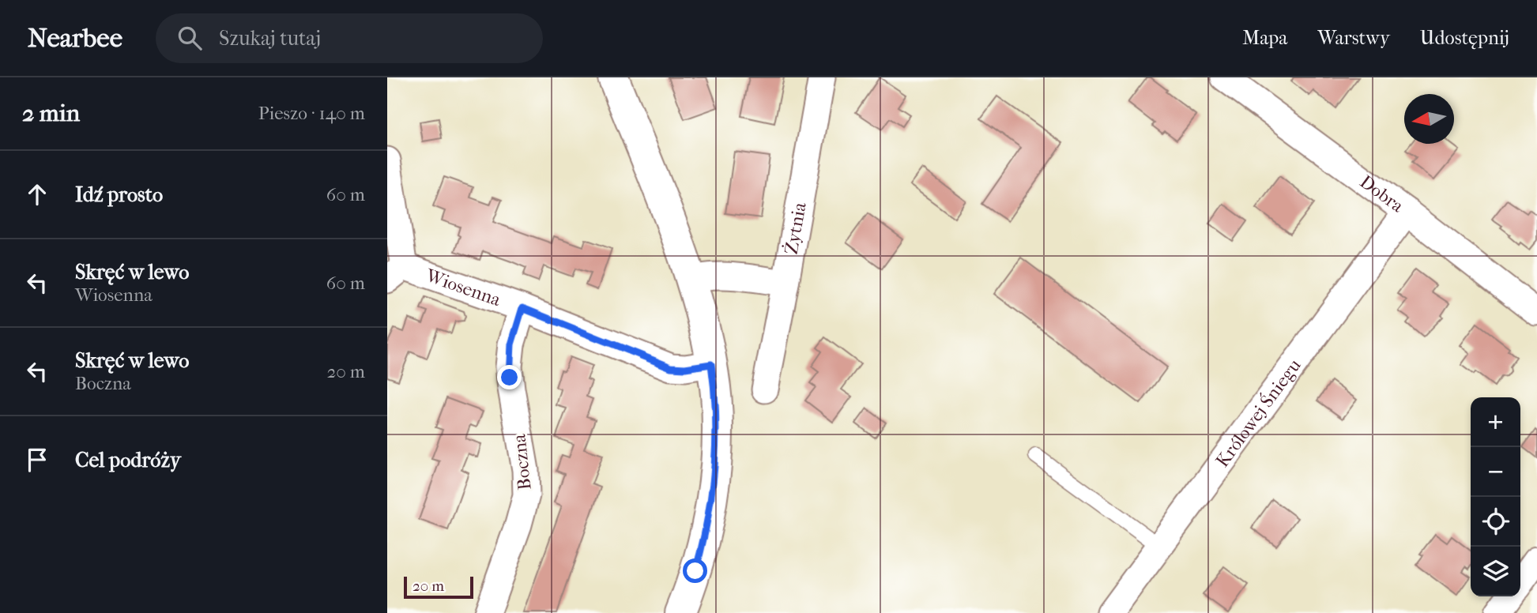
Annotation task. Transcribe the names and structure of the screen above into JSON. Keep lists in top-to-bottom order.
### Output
{
  "streets": {
    "street": [
      "Dobra",
      "Żytnia",
      "Wiosenna",
      "Królowej Śniegu",
      "Boczna"
    ]
  },
  "crossings": [
    ["Dobra", "Królowej Śniegu"],
    ["Wiosenna", "Boczna"]
  ],
  "scale_bar": "20 m",
  "north": "left",
  "page": {
    "header": "Nearbee",
    "search": "Szukaj tutaj",
    "nav": ["Mapa", "Warstwy", "Udostępnij"],
    "heading": ["2 min", "Pieszo · 140 m"],
    "list": [
      ["Idź prosto", "60 m"],
      ["Skręć w lewo", "Wiosenna", "60 m"],
      ["Skręć w lewo", "Boczna", "20 m"],
      "Cel podróży"
    ],
    "map_buttons": ["+", "−"],
    "scale": "20 m"
  }
}
